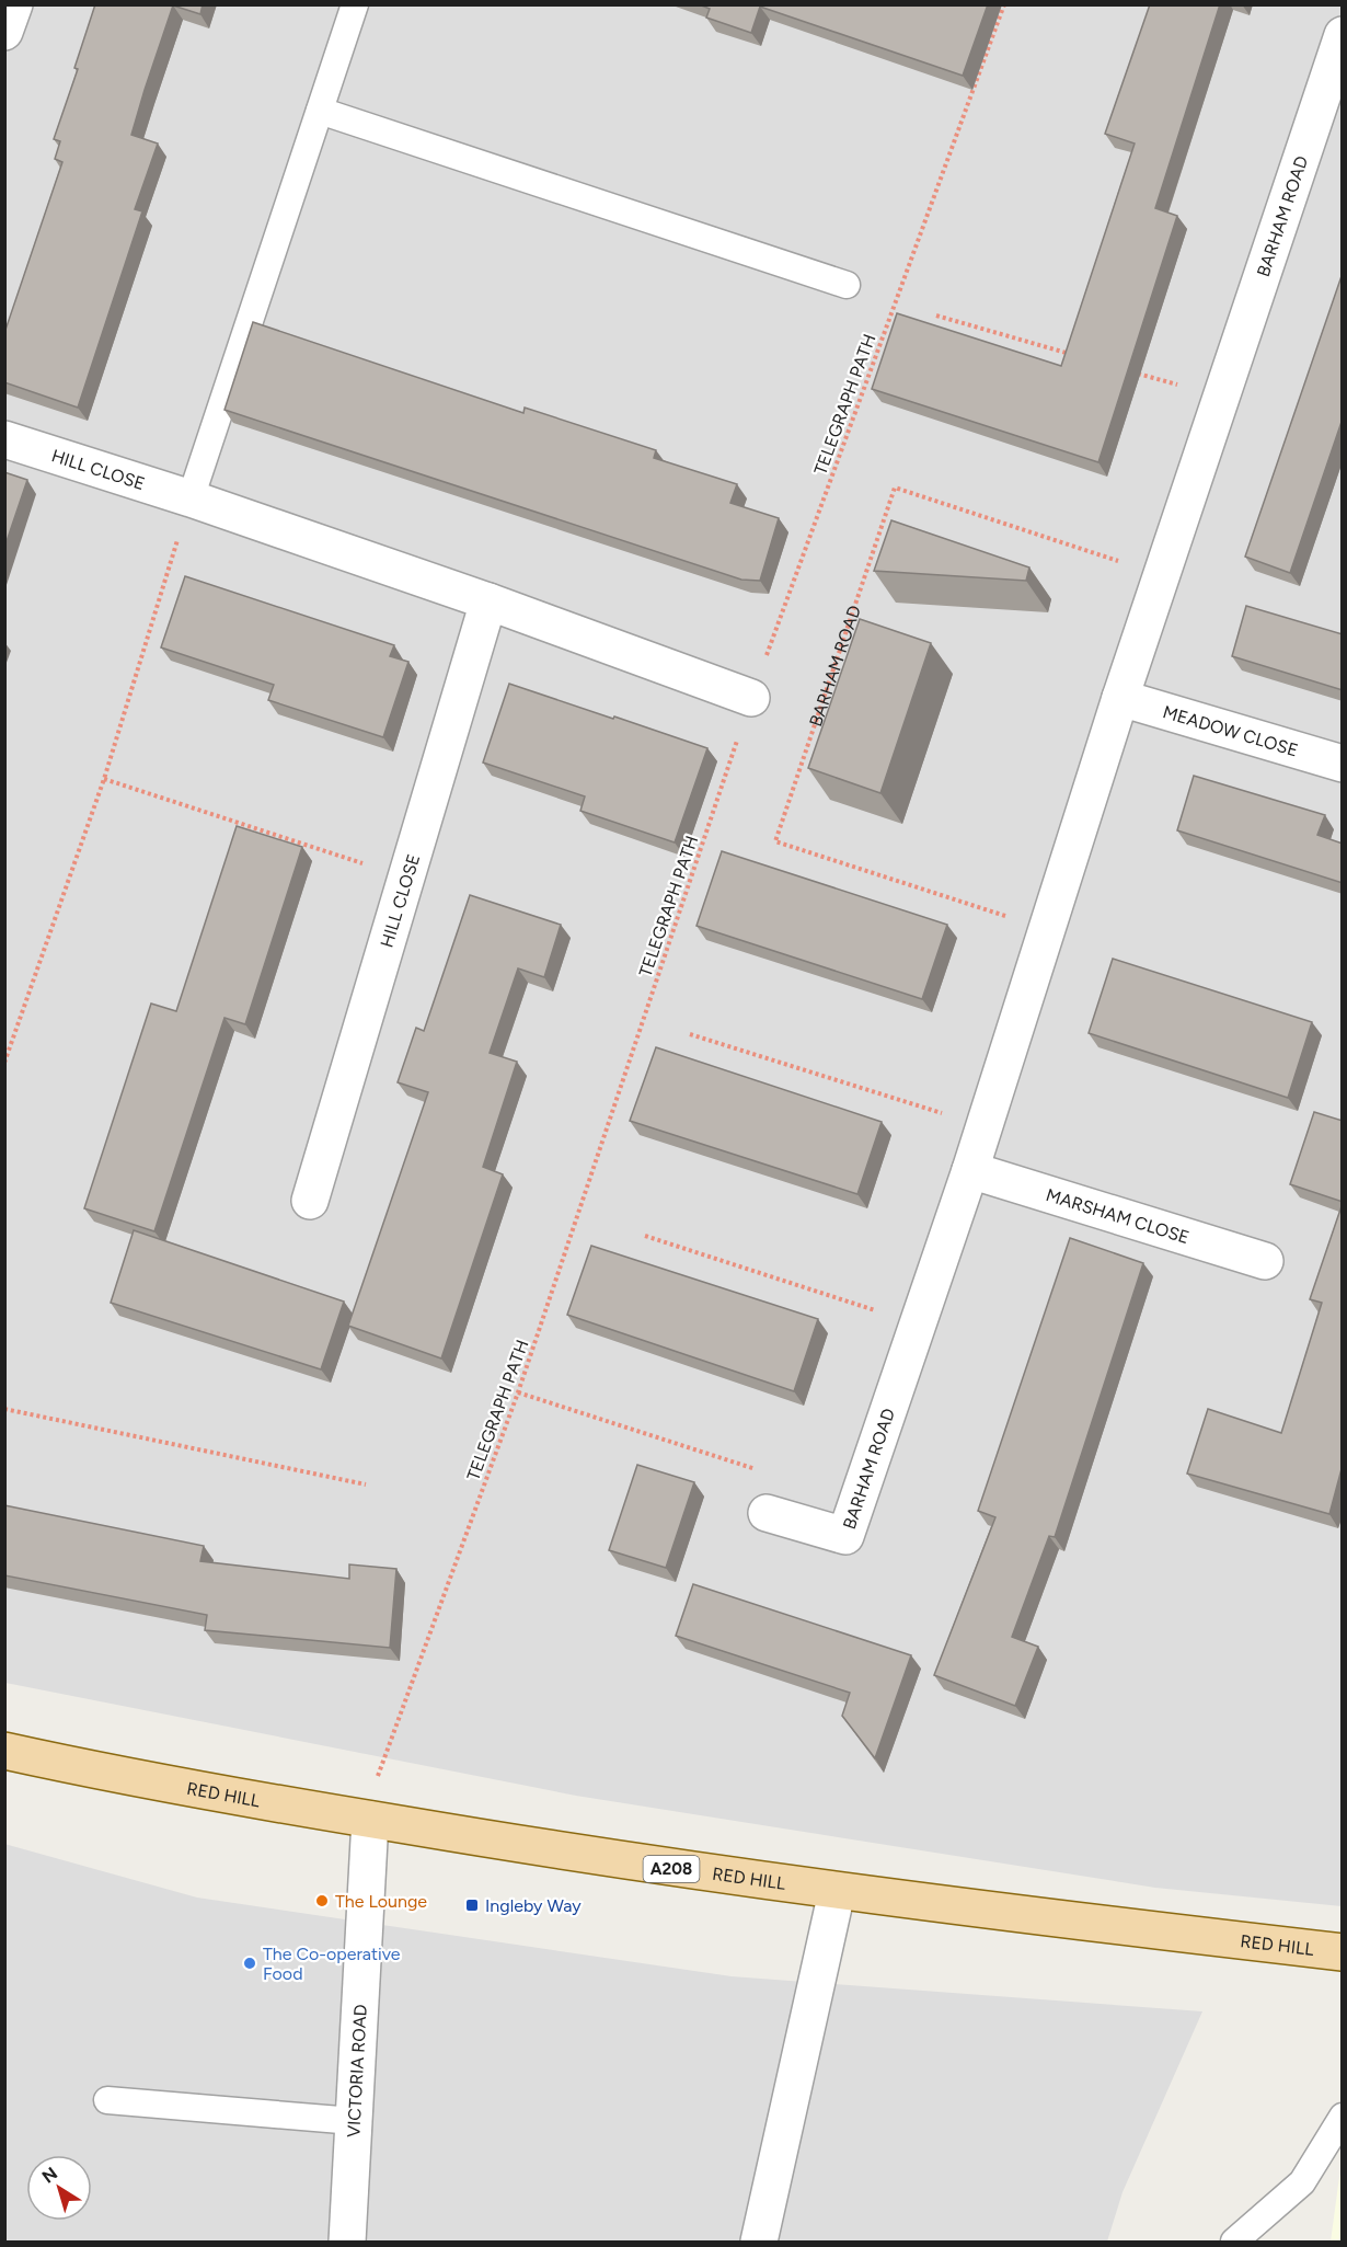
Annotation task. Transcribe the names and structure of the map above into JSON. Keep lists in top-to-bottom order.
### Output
{
  "streets": {
    "main road": ["RED HILL", "A208"],
    "street": [
      "BARHAM ROAD",
      "HILL CLOSE",
      "MEADOW CLOSE",
      "MARSHAM CLOSE",
      "VICTORIA ROAD"
    ],
    "path": ["TELEGRAPH PATH"]
  },
  "crossings": [
    ["BARHAM ROAD", "MEADOW CLOSE"],
    ["BARHAM ROAD", "MARSHAM CLOSE"],
    ["TELEGRAPH PATH", "HILL CLOSE"],
    ["TELEGRAPH PATH", "RED HILL"],
    ["TELEGRAPH PATH", "VICTORIA ROAD"],
    ["RED HILL", "VICTORIA ROAD"]
  ],
  "places": {
    "other": ["The Lounge", "The Co-operative Food"],
    "transit": ["Ingleby Way"]
  },
  "north": "top left"
}
